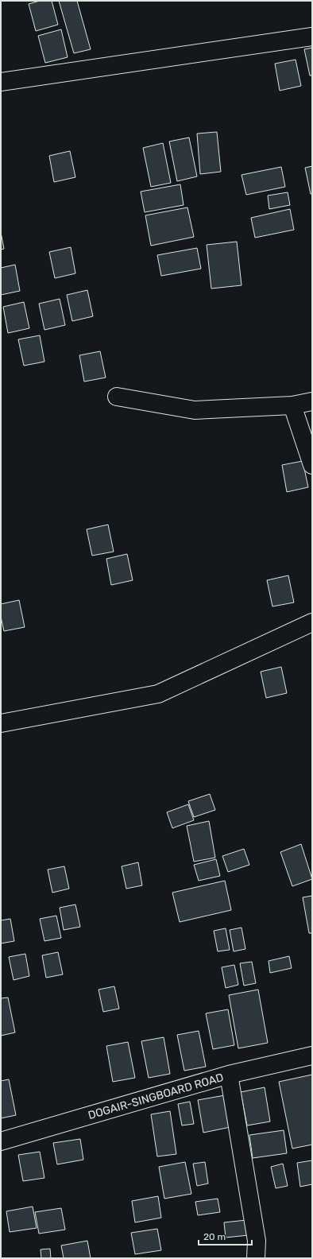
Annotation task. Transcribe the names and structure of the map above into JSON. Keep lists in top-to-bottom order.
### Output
{
  "streets": {
    "street": ["DOGAIR-SINGBOARD ROAD"]
  },
  "scale_bar": "20 m"
}
